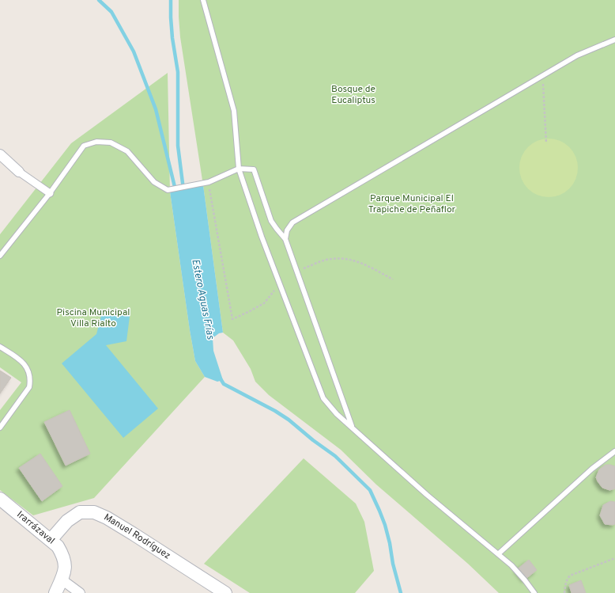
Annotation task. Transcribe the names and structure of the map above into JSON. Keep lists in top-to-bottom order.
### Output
{
  "streets": {
    "main road": ["Irarrázaval", "Manuel Rodríguez"]
  },
  "crossings": [
    ["Irarrázaval", "Manuel Rodríguez"]
  ],
  "water": ["Estero Aguas Frías"],
  "parks": ["Bosque de Eucaliptus", "Parque Municipal El Trapiche de Peñaflor", "Piscina Municipal Villa Rialto"]
}
